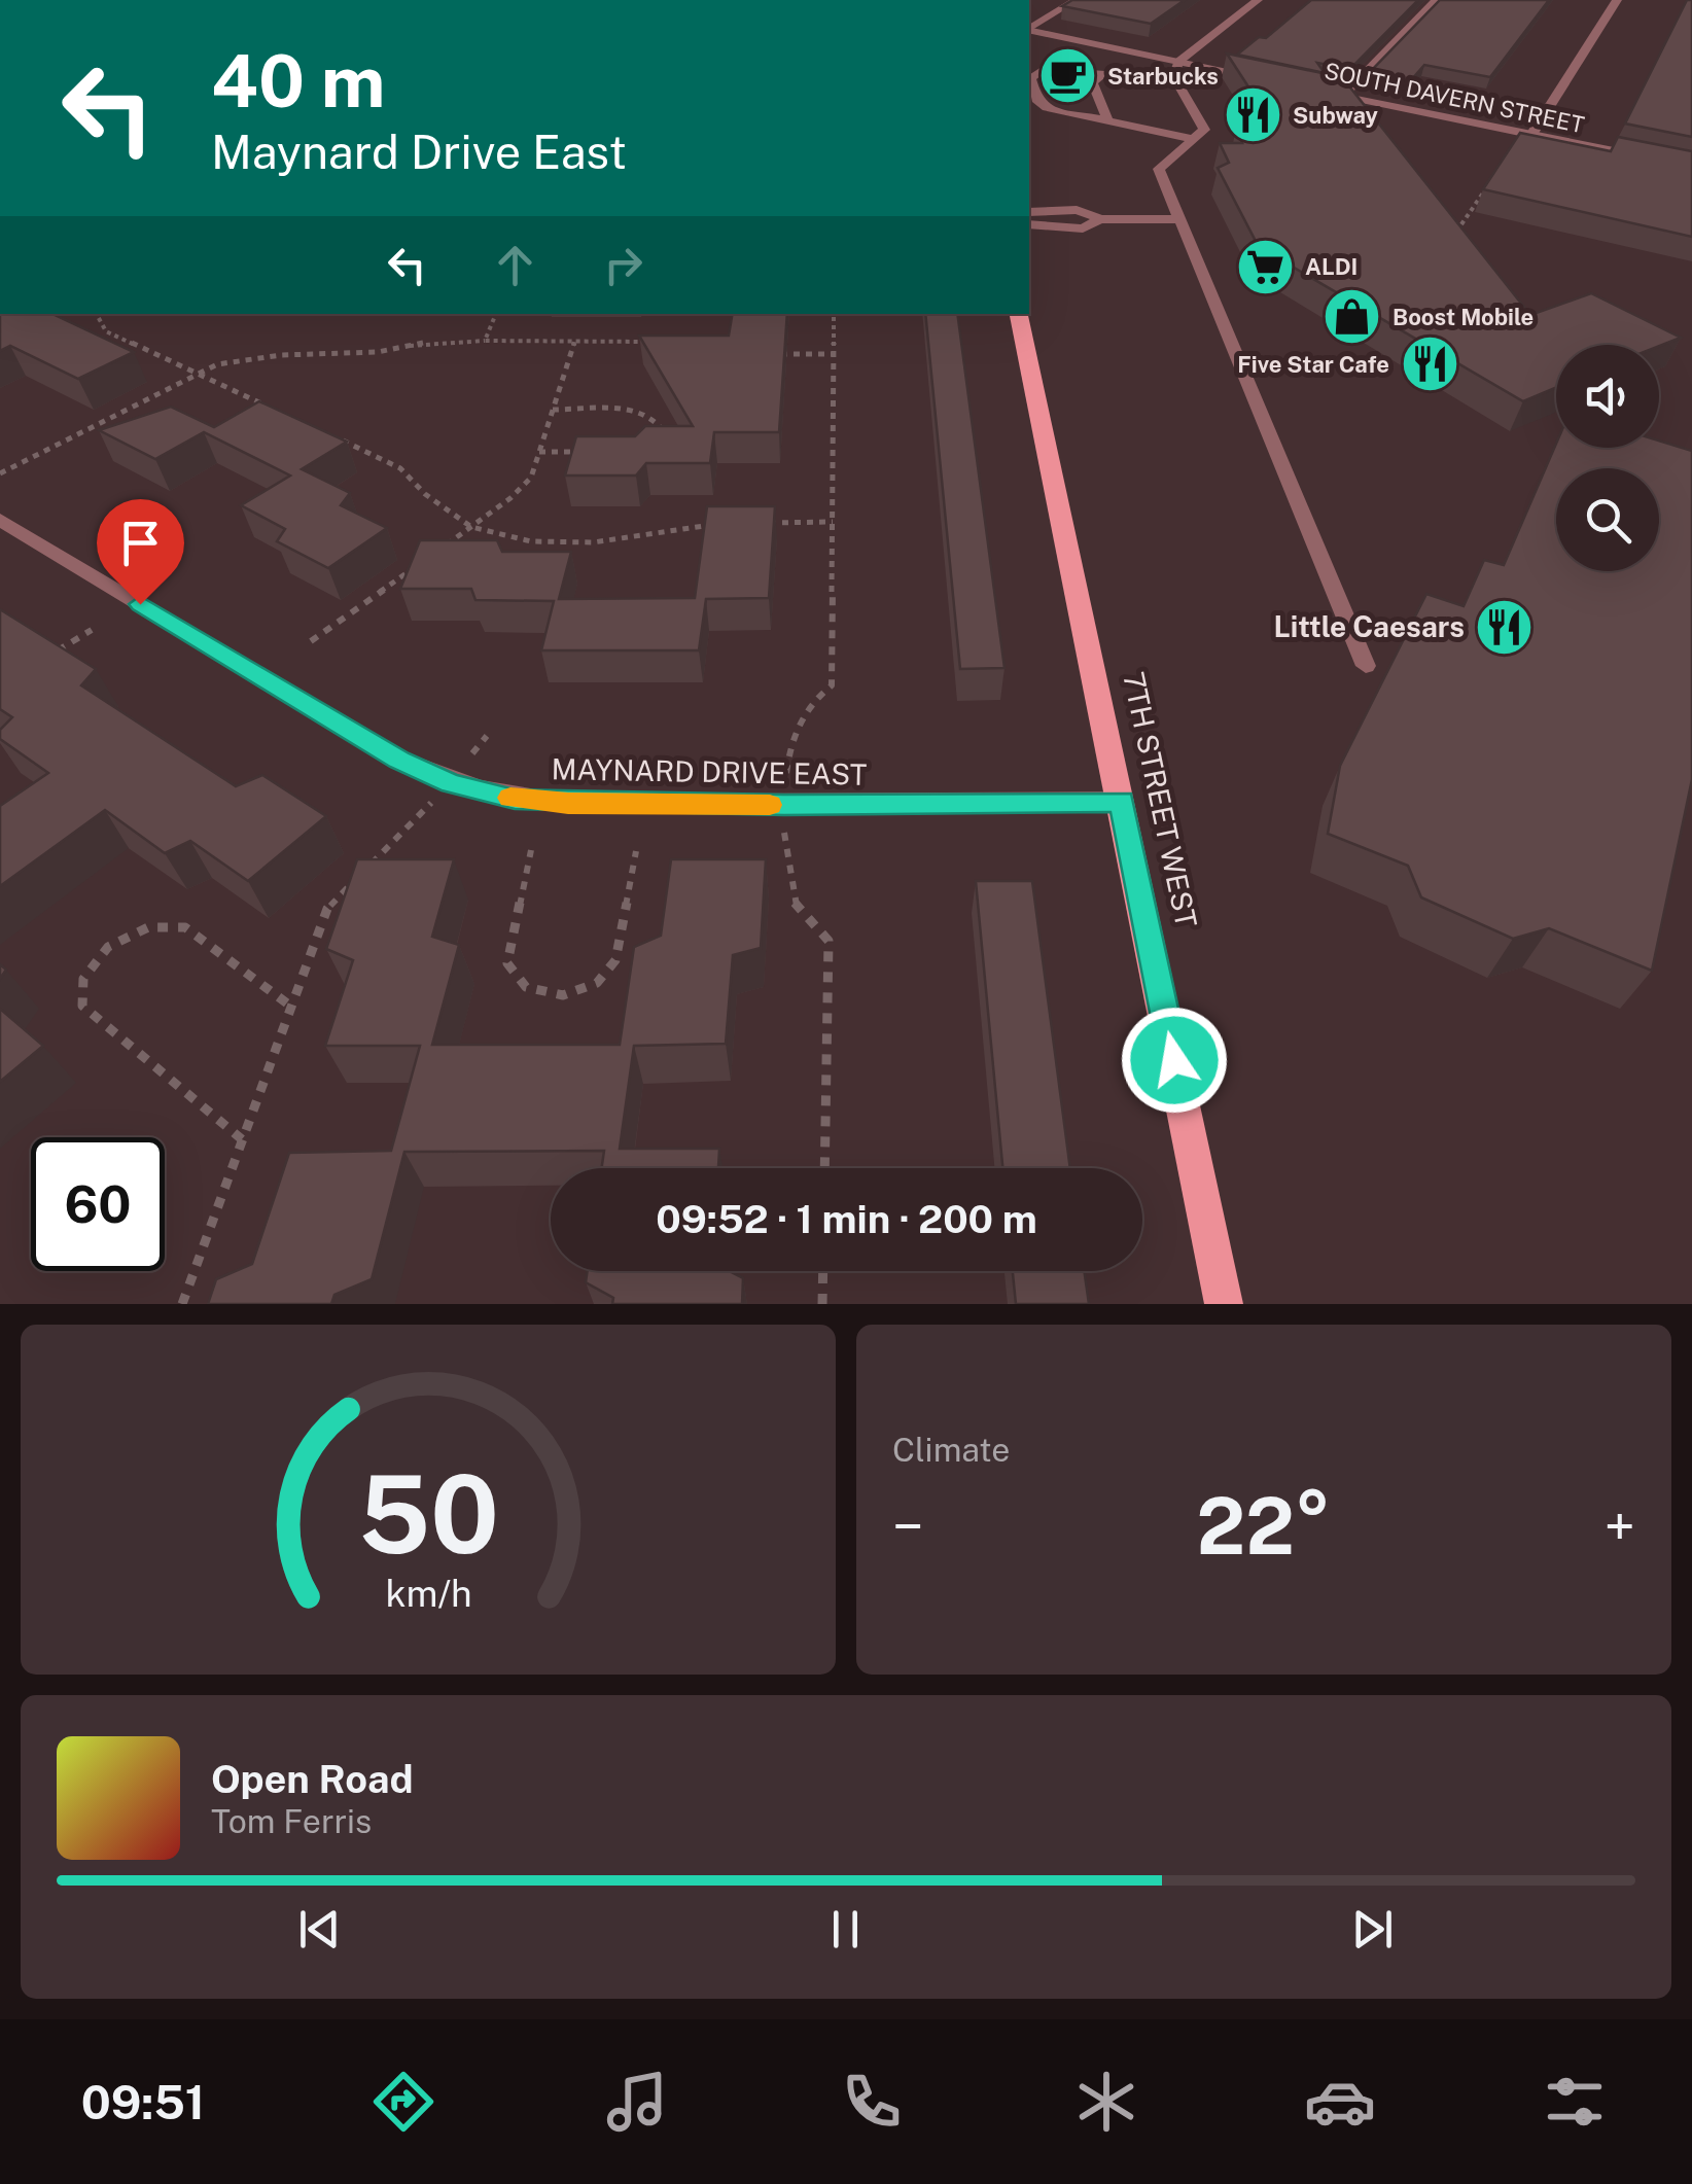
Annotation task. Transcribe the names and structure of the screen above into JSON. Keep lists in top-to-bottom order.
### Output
{
  "streets": {
    "main road": ["7TH STREET WEST"],
    "street": ["SOUTH DAVERN STREET", "MAYNARD DRIVE EAST"]
  },
  "crossings": [
    ["MAYNARD DRIVE EAST", "7TH STREET WEST"]
  ],
  "places": {
    "cafe": ["Starbucks"],
    "restaurant": ["Subway", "Five Star Cafe", "Little Caesars"],
    "supermarket": ["ALDI"],
    "shop": ["Boost Mobile"]
  },
  "page": {
    "turn": ["40 m", "Maynard Drive East"],
    "limit": "60",
    "trip": "09:52 · 1 min · 200 m",
    "tile": "Climate",
    "heat": ["−", "22°", "+"],
    "song": ["Open Road", "Tom Ferris"],
    "tabs": "09:51",
    "gauge": ["50", "km/h"]
  }
}
